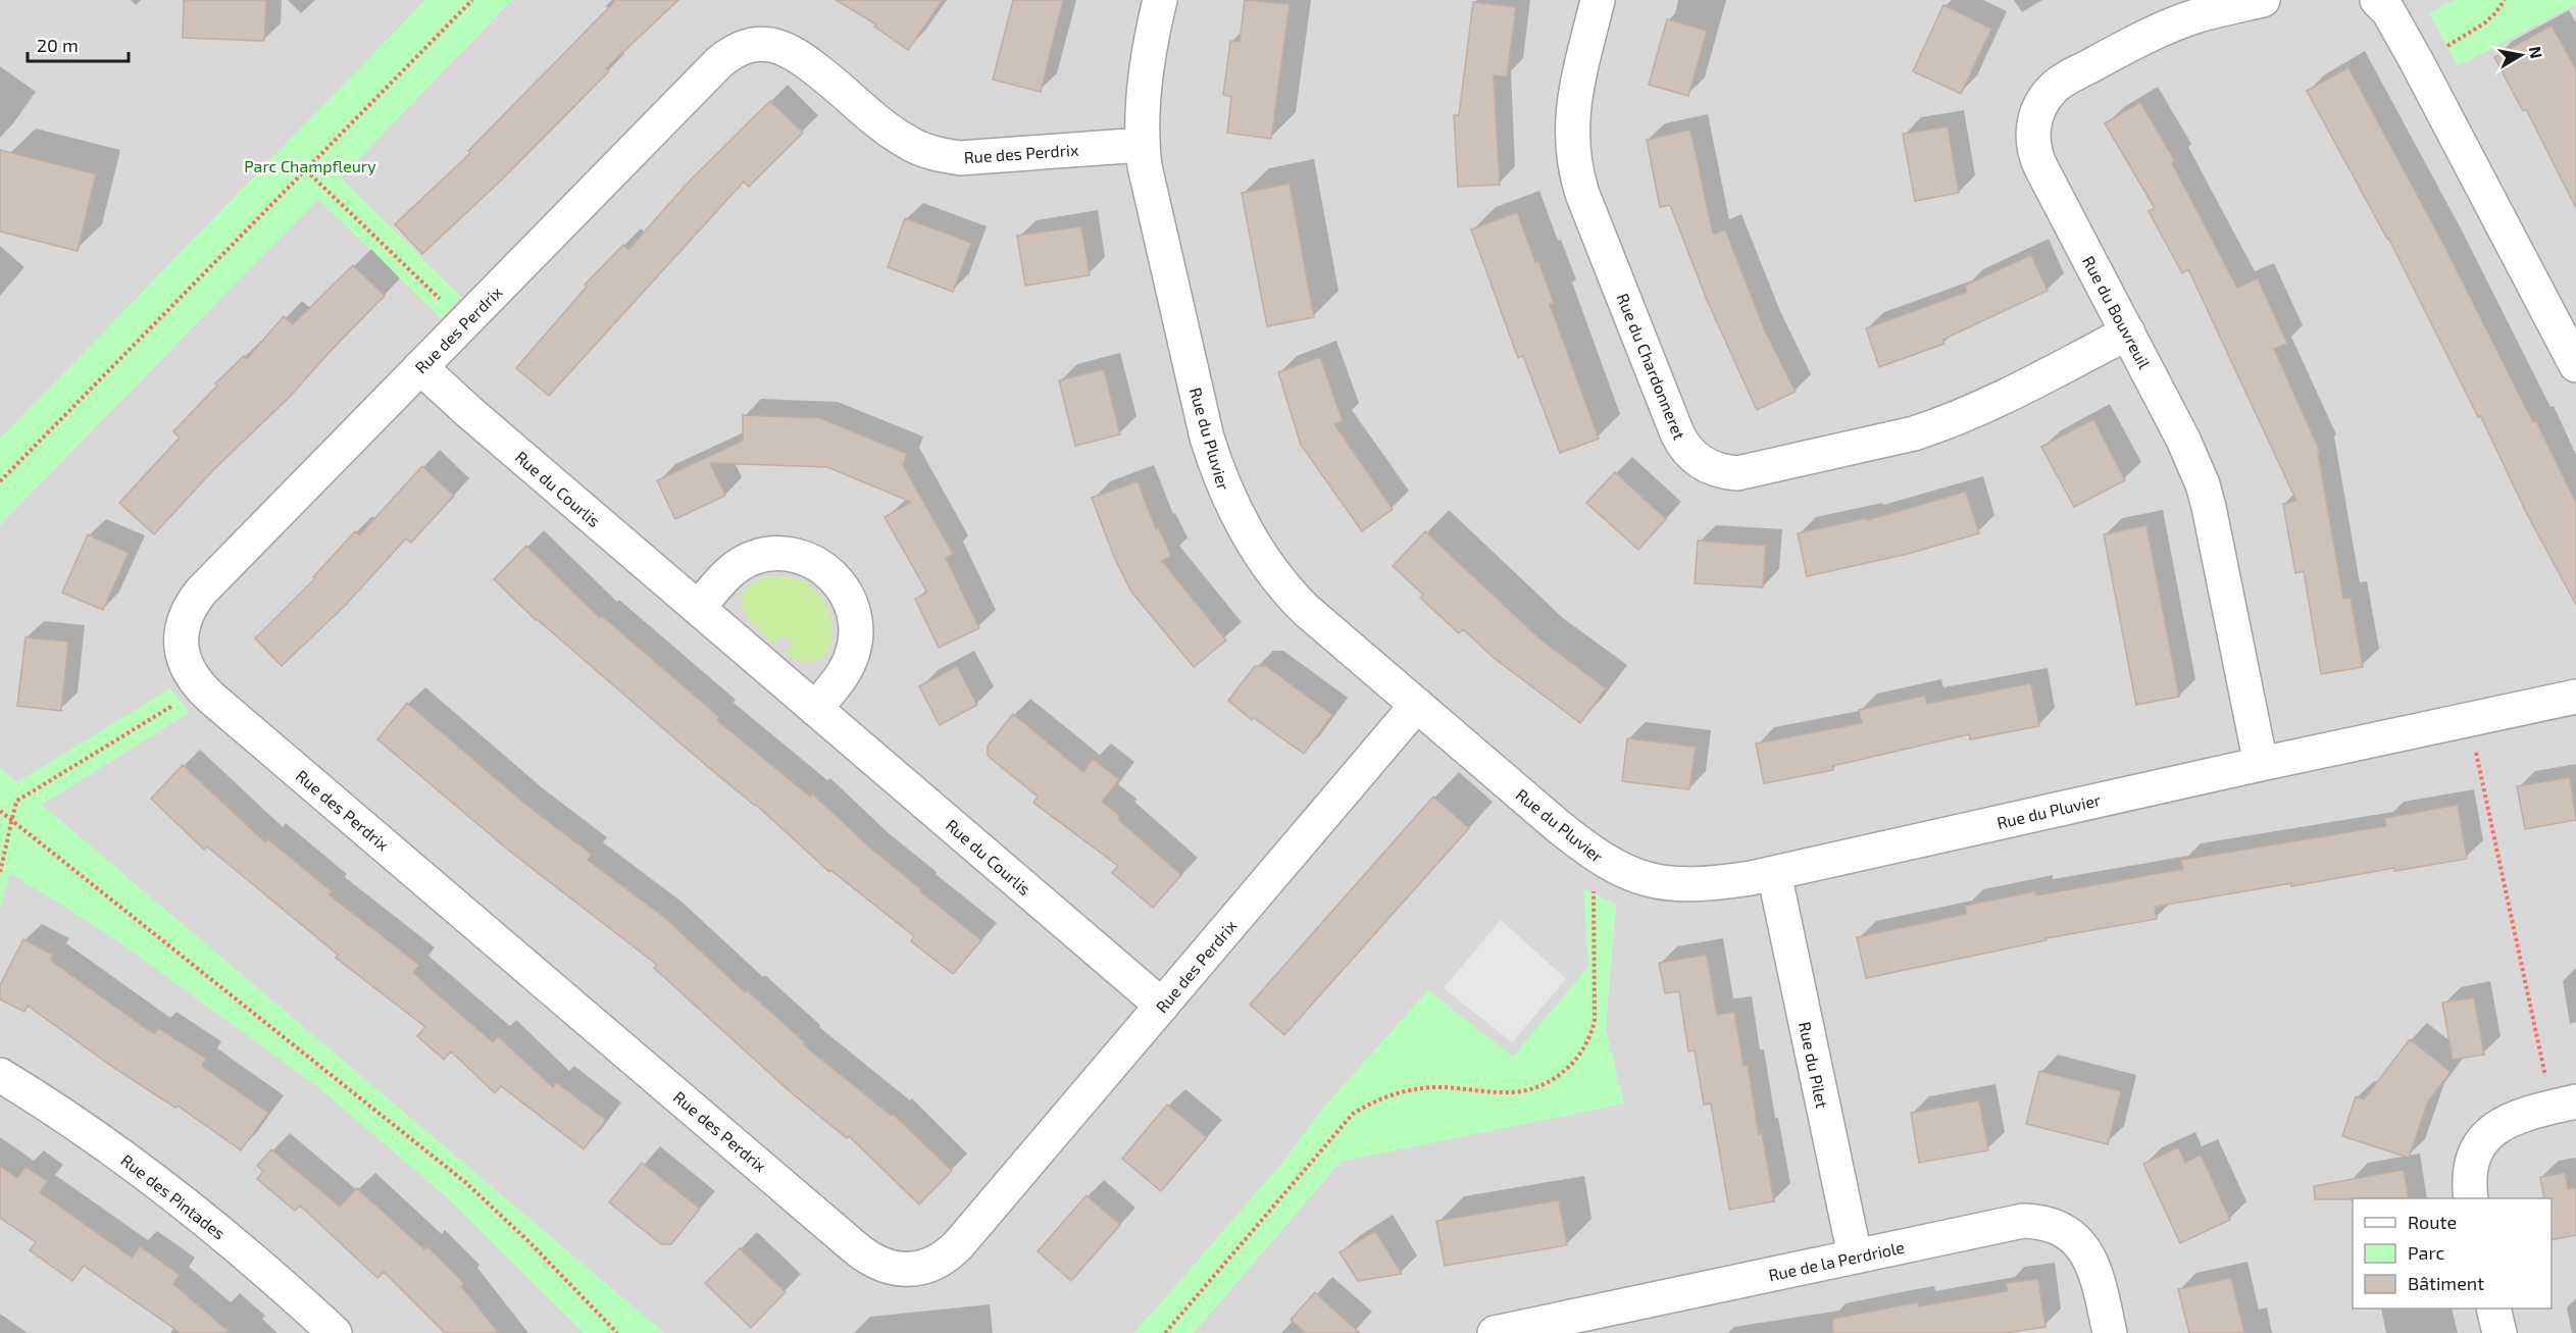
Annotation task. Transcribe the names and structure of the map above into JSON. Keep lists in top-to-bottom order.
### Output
{
  "streets": {
    "street": [
      "Rue des Perdrix",
      "Rue du Bouvreuil",
      "Rue du Chardonneret",
      "Rue du Pluvier",
      "Rue du Courlis",
      "Rue du Pilet",
      "Rue des Pintades",
      "Rue de la Perdriole"
    ]
  },
  "crossings": [
    ["Rue des Perdrix", "Rue du Pluvier"],
    ["Rue des Perdrix", "Rue du Courlis"],
    ["Rue du Bouvreuil", "Rue du Chardonneret"],
    ["Rue du Bouvreuil", "Rue du Pluvier"],
    ["Rue du Pluvier", "Rue du Pilet"],
    ["Rue du Pilet", "Rue de la Perdriole"]
  ],
  "parks": ["Parc Champfleury"],
  "legend": ["Route", "Parc", "Bâtiment"],
  "scale_bar": "20 m",
  "north": "right"
}
